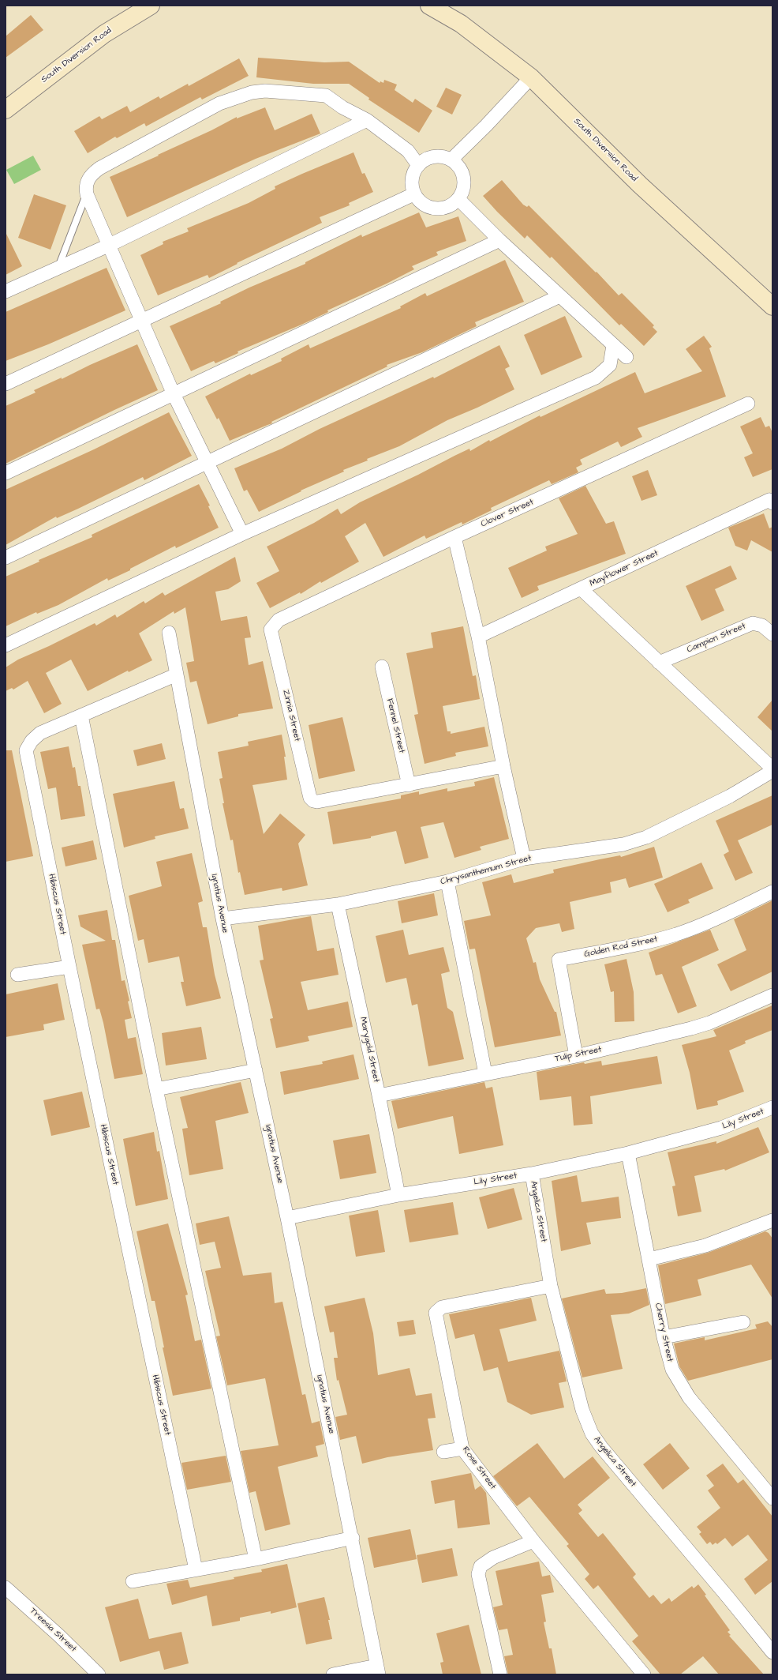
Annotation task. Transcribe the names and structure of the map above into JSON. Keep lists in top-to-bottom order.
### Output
{
  "streets": {
    "main road": ["South Diversion Road"],
    "street": [
      "Clover Street",
      "Mayflower Street",
      "Campion Street",
      "Zinnia Street",
      "Fennel Street",
      "Chrysanthemum Street",
      "Ignatius Avenue",
      "Hibiscus Street",
      "Golden Rod Street",
      "Marygold Street",
      "Tulip Street",
      "Lily Street",
      "Angelica Street",
      "Cherry Street",
      "Rose Street",
      "Treesia Street"
    ]
  },
  "crossings": [
    ["Clover Street", "Zinnia Street"],
    ["Zinnia Street", "Fennel Street"],
    ["Chrysanthemum Street", "Ignatius Avenue"],
    ["Chrysanthemum Street", "Marygold Street"],
    ["Ignatius Avenue", "Lily Street"],
    ["Golden Rod Street", "Tulip Street"],
    ["Marygold Street", "Tulip Street"],
    ["Marygold Street", "Lily Street"],
    ["Lily Street", "Angelica Street"],
    ["Lily Street", "Cherry Street"],
    ["Angelica Street", "Rose Street"]
  ]
}
